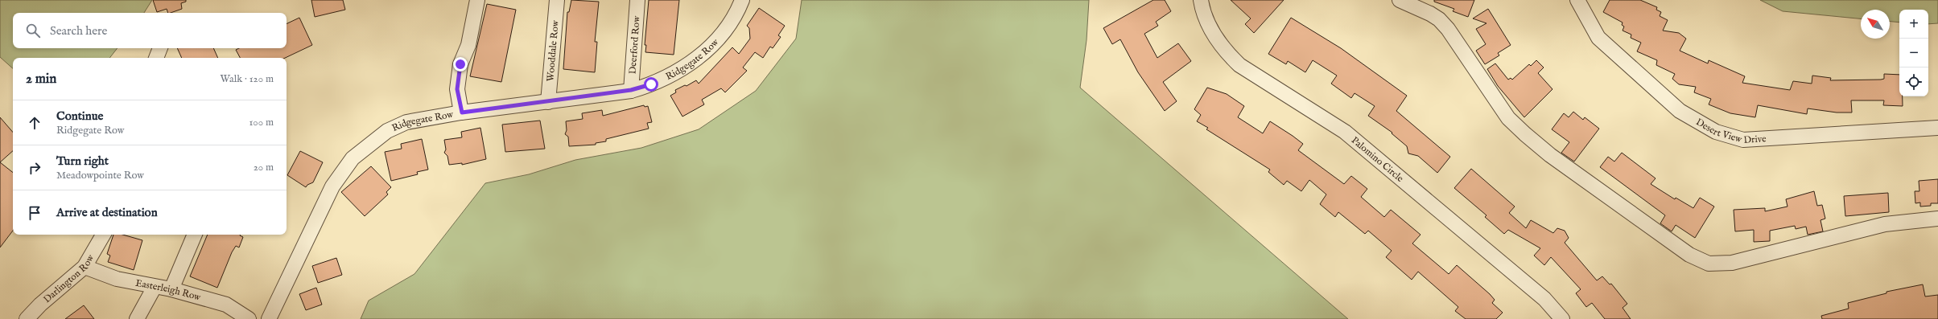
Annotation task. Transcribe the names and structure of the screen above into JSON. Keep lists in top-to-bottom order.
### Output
{
  "streets": {
    "street": [
      "Deerford Row",
      "Wooddale Row",
      "Ridgegate Row",
      "Desert View Drive",
      "Palomino Circle",
      "Darlington Row",
      "Easterleigh Row"
    ]
  },
  "crossings": [
    ["Deerford Row", "Ridgegate Row"],
    ["Wooddale Row", "Ridgegate Row"],
    ["Darlington Row", "Easterleigh Row"]
  ],
  "north": "top left",
  "page": {
    "map_buttons": ["+", "−"],
    "search": "Search here",
    "heading": ["2 min", "Walk · 120 m"],
    "list": [
      ["Continue", "Ridgegate Row", "100 m"],
      ["Turn right", "Meadowpointe Row", "20 m"],
      "Arrive at destination"
    ]
  }
}
